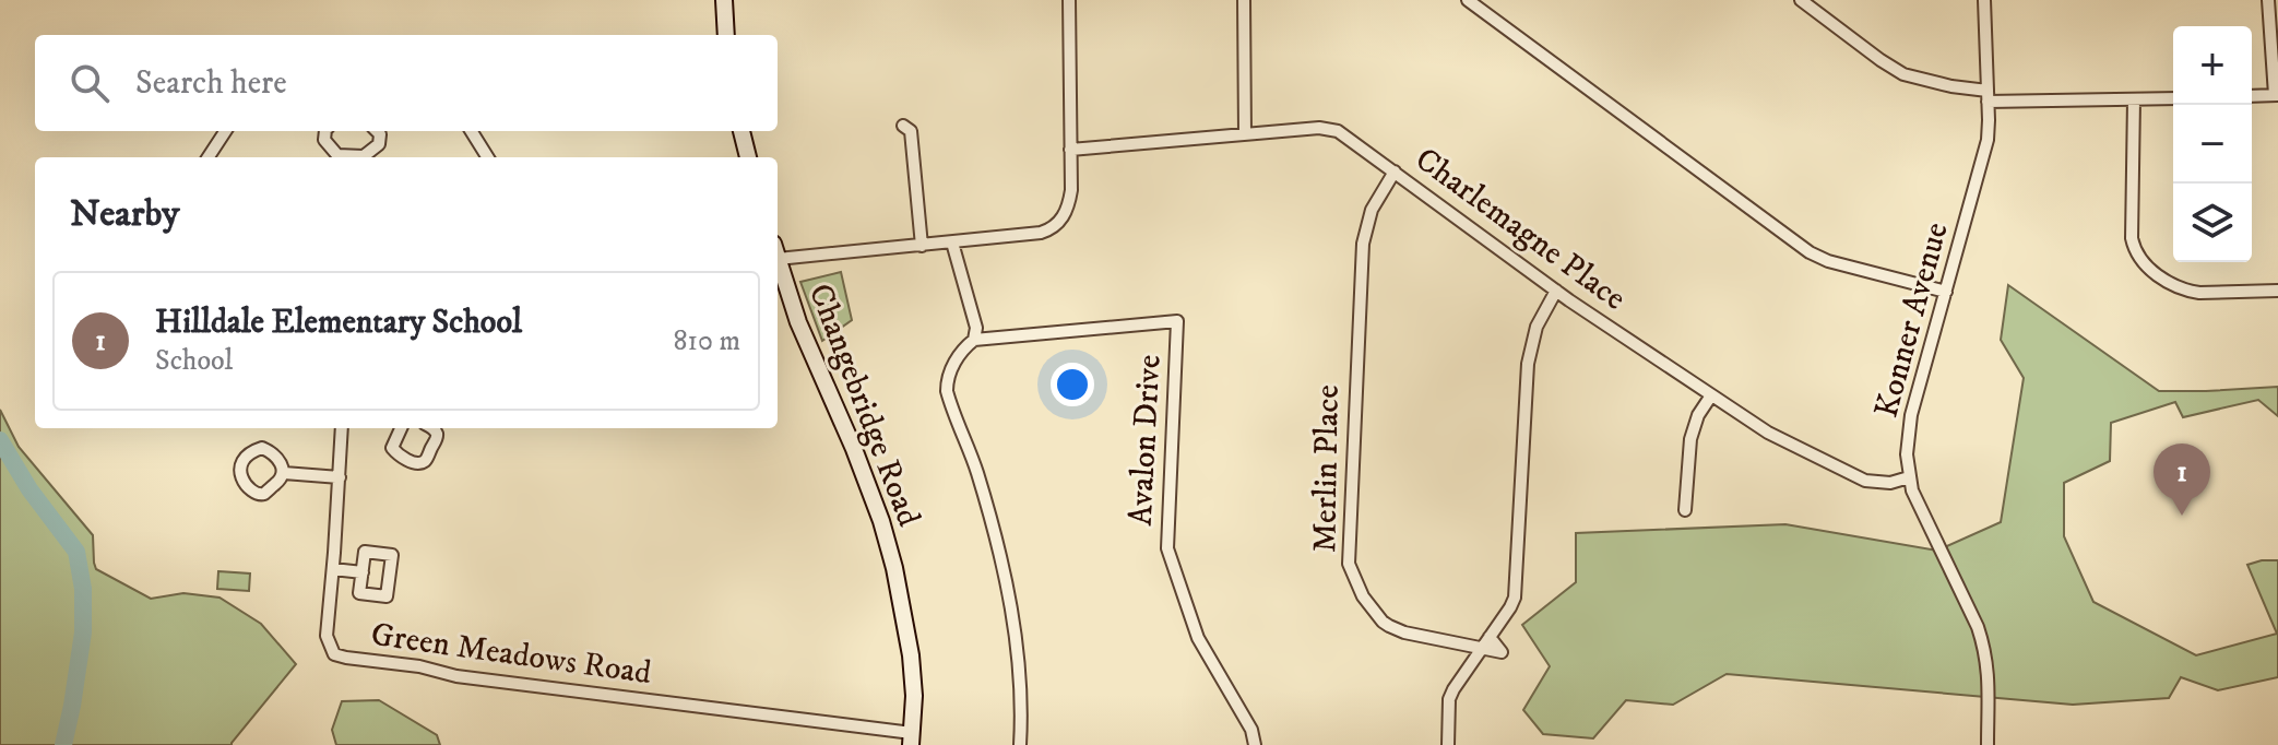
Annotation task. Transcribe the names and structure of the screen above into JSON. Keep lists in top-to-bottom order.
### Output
{
  "streets": {
    "main road": ["Changebridge Road"],
    "street": [
      "Charlemagne Place",
      "Konner Avenue",
      "Avalon Drive",
      "Merlin Place",
      "Green Meadows Road"
    ]
  },
  "crossings": [
    ["Charlemagne Place", "Konner Avenue"],
    ["Charlemagne Place", "Merlin Place"],
    ["Changebridge Road", "Green Meadows Road"]
  ],
  "page": {
    "map_buttons": ["+", "−"],
    "search": "Search here",
    "heading": "Nearby",
    "list": [
      {
        "mark": "1",
        "name": "Hilldale Elementary School",
        "note": "School",
        "value": "810 m"
      }
    ],
    "pins": "1"
  }
}
